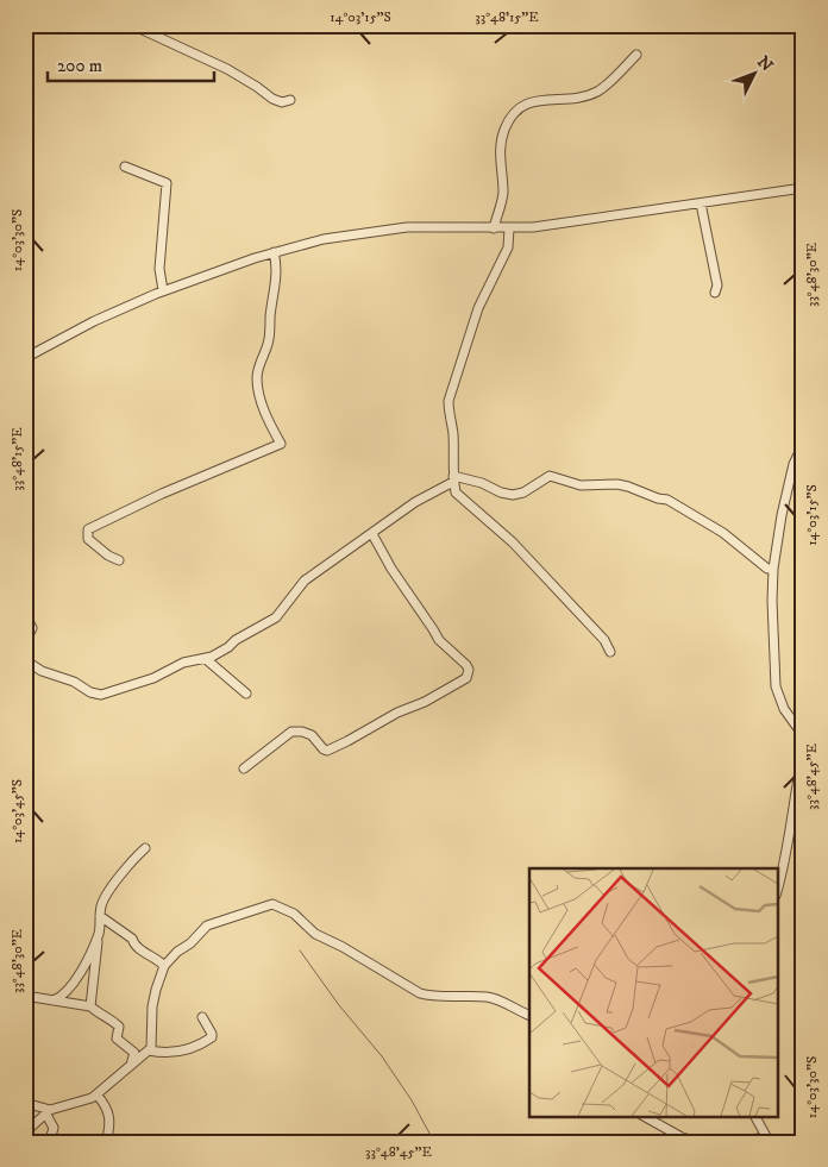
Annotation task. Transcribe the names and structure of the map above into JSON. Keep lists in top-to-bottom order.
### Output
{
  "scale_bar": "200 m",
  "north": "top right",
  "coordinates": [
    "14°03'15\"S",
    "33°48'15\"E",
    "14°03'30\"S",
    "33°48'30\"E",
    "33°48'45\"E",
    "14°03'45\"S"
  ]
}
